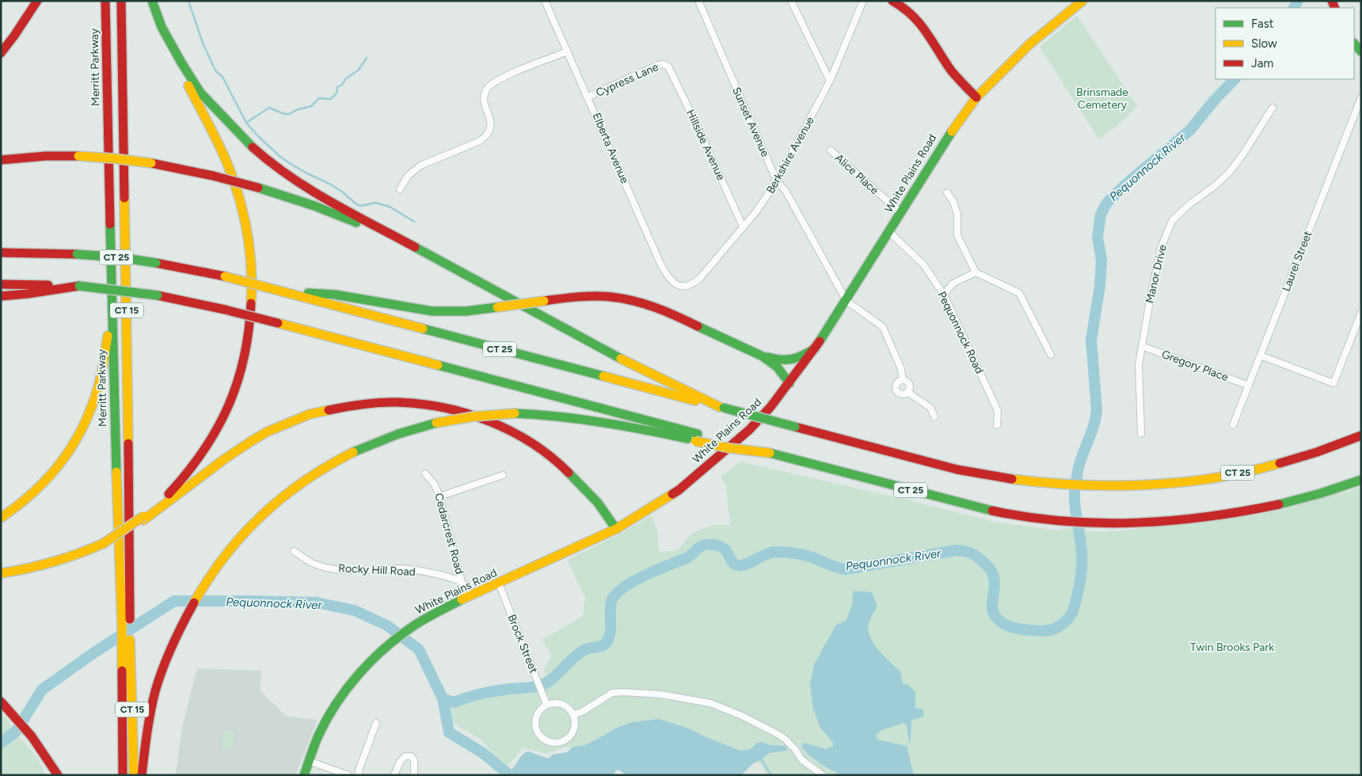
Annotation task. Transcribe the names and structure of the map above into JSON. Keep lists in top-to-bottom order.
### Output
{
  "streets": {
    "main road": [
      "Merritt Parkway",
      "White Plains Road",
      "CT 25",
      "CT 15"
    ],
    "street": [
      "Cypress Lane",
      "Sunset Avenue",
      "Hillside Avenue",
      "Elberta Avenue",
      "Berkshire Avenue",
      "Alice Place",
      "Laurel Street",
      "Manor Drive",
      "Pequonnock Road",
      "Gregory Place",
      "Cedarcrest Road",
      "Rocky Hill Road",
      "Brock Street"
    ]
  },
  "crossings": [
    ["Cypress Lane", "Hillside Avenue"],
    ["Cypress Lane", "Elberta Avenue"],
    ["Sunset Avenue", "Berkshire Avenue"],
    ["Sunset Avenue", "White Plains Road"],
    ["Hillside Avenue", "Berkshire Avenue"],
    ["Elberta Avenue", "Berkshire Avenue"],
    ["White Plains Road", "Alice Place"],
    ["White Plains Road", "Pequonnock Road"],
    ["White Plains Road", "Cedarcrest Road"],
    ["White Plains Road", "Brock Street"],
    ["Laurel Street", "Gregory Place"],
    ["Manor Drive", "Gregory Place"],
    ["Cedarcrest Road", "Rocky Hill Road"]
  ],
  "water": ["Pequonnock River"],
  "parks": ["Brinsmade Cemetery", "Twin Brooks Park"],
  "legend": ["Fast", "Slow", "Jam"]
}
